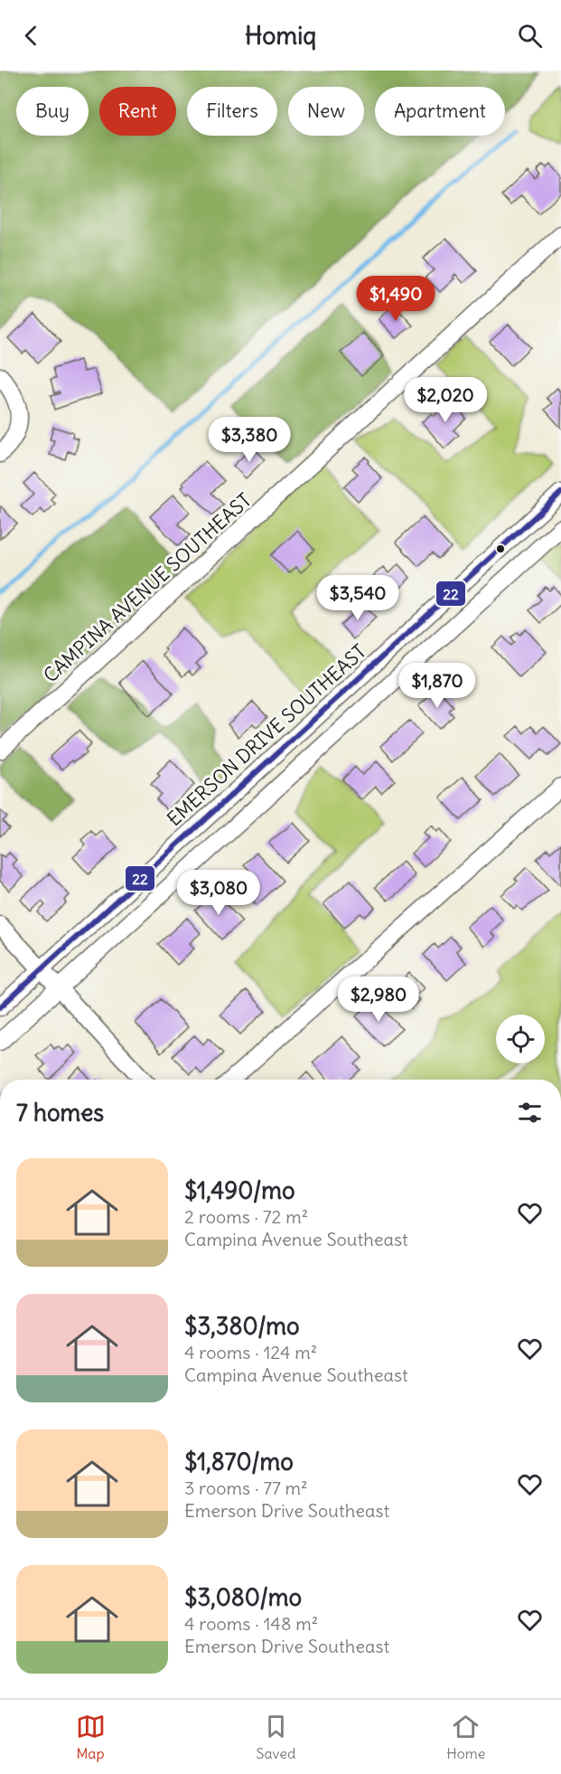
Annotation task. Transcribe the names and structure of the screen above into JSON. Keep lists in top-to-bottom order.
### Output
{
  "streets": {
    "street": ["CAMPINA AVENUE SOUTHEAST", "EMERSON DRIVE SOUTHEAST"]
  },
  "lines": ["transit line 22"],
  "page": {
    "header": "Homiq",
    "chip": [
      "Buy",
      "Rent",
      "Filters",
      "New",
      "Apartment"
    ],
    "price": [
      "$1,490",
      "$2,020",
      "$3,380",
      "$3,540",
      "$1,870",
      "$3,080",
      "$2,980"
    ],
    "heading": "7 homes",
    "list": [
      {
        "name": "$1,490/mo",
        "note": "2 rooms · 72 m² · Campina Avenue Southeast"
      },
      {
        "name": "$3,380/mo",
        "note": "4 rooms · 124 m² · Campina Avenue Southeast"
      },
      {
        "name": "$1,870/mo",
        "note": "3 rooms · 77 m² · Emerson Drive Southeast"
      },
      {
        "name": "$3,080/mo",
        "note": "4 rooms · 148 m² · Emerson Drive Southeast"
      }
    ],
    "tabs": ["Map", "Saved", "Home"]
  }
}
